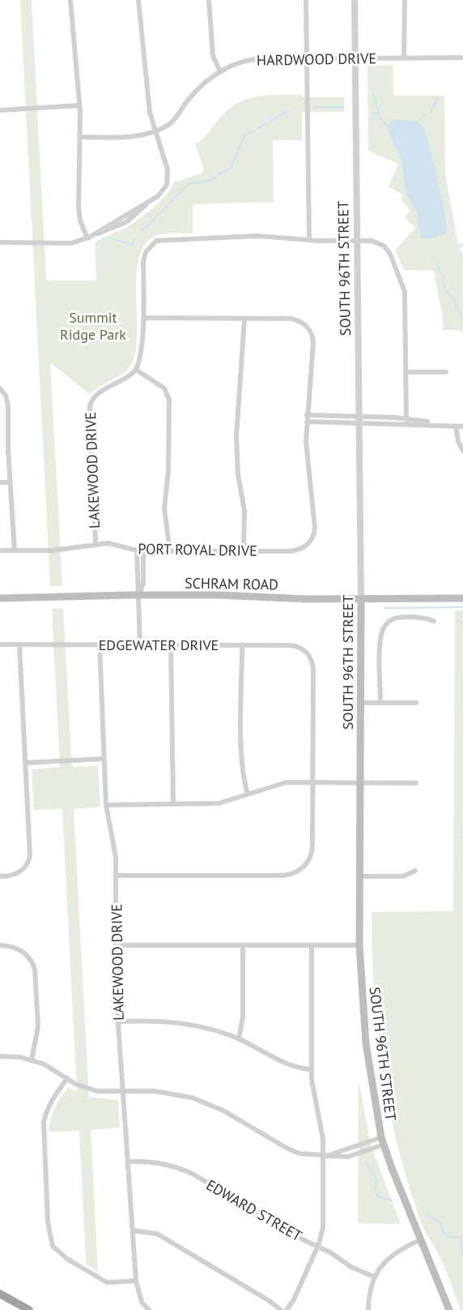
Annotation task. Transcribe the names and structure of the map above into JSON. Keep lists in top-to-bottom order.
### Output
{
  "streets": {
    "main road": ["SOUTH 96TH STREET", "SCHRAM ROAD"],
    "street": [
      "HARDWOOD DRIVE",
      "LAKEWOOD DRIVE",
      "PORT ROYAL DRIVE",
      "EDGEWATER DRIVE",
      "EDWARD STREET"
    ]
  },
  "crossings": [
    ["HARDWOOD DRIVE", "SOUTH 96TH STREET"],
    ["SOUTH 96TH STREET", "SCHRAM ROAD"],
    ["LAKEWOOD DRIVE", "PORT ROYAL DRIVE"],
    ["LAKEWOOD DRIVE", "EDGEWATER DRIVE"],
    ["LAKEWOOD DRIVE", "EDWARD STREET"]
  ],
  "parks": ["Summit Ridge Park"]
}
